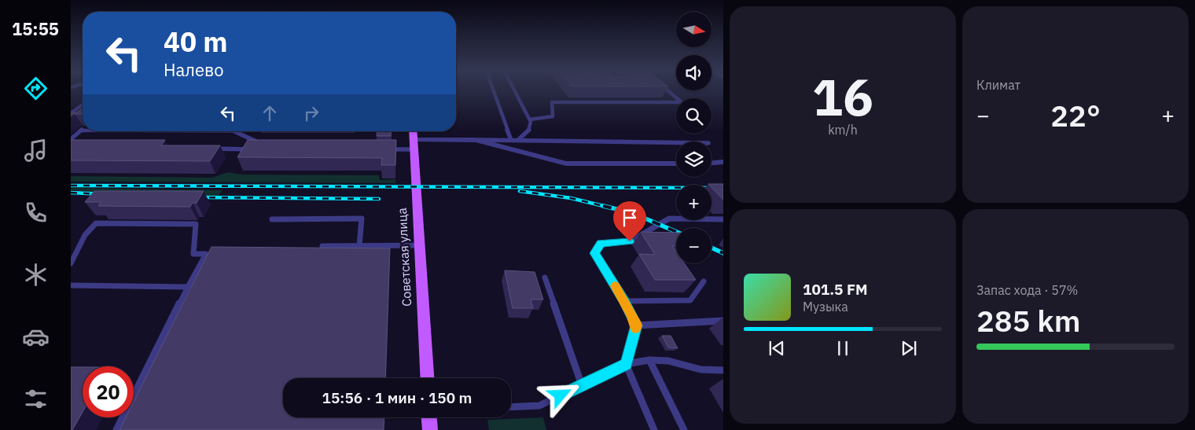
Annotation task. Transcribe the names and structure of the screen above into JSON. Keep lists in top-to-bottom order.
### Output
{
  "streets": {
    "main road": ["Советская улица"]
  },
  "north": "right",
  "page": {
    "tabs": "15:55",
    "tile": [
      ["16", "km/h"],
      "Климат",
      ["Запас хода · 57%", "285 km"]
    ],
    "map_buttons": ["+", "−"],
    "turn": ["40 m", "Налево"],
    "heat": ["−", "22°", "+"],
    "song": ["101.5 FM", "Музыка"],
    "limit": "20",
    "trip": "15:56 · 1 мин · 150 m"
  }
}
